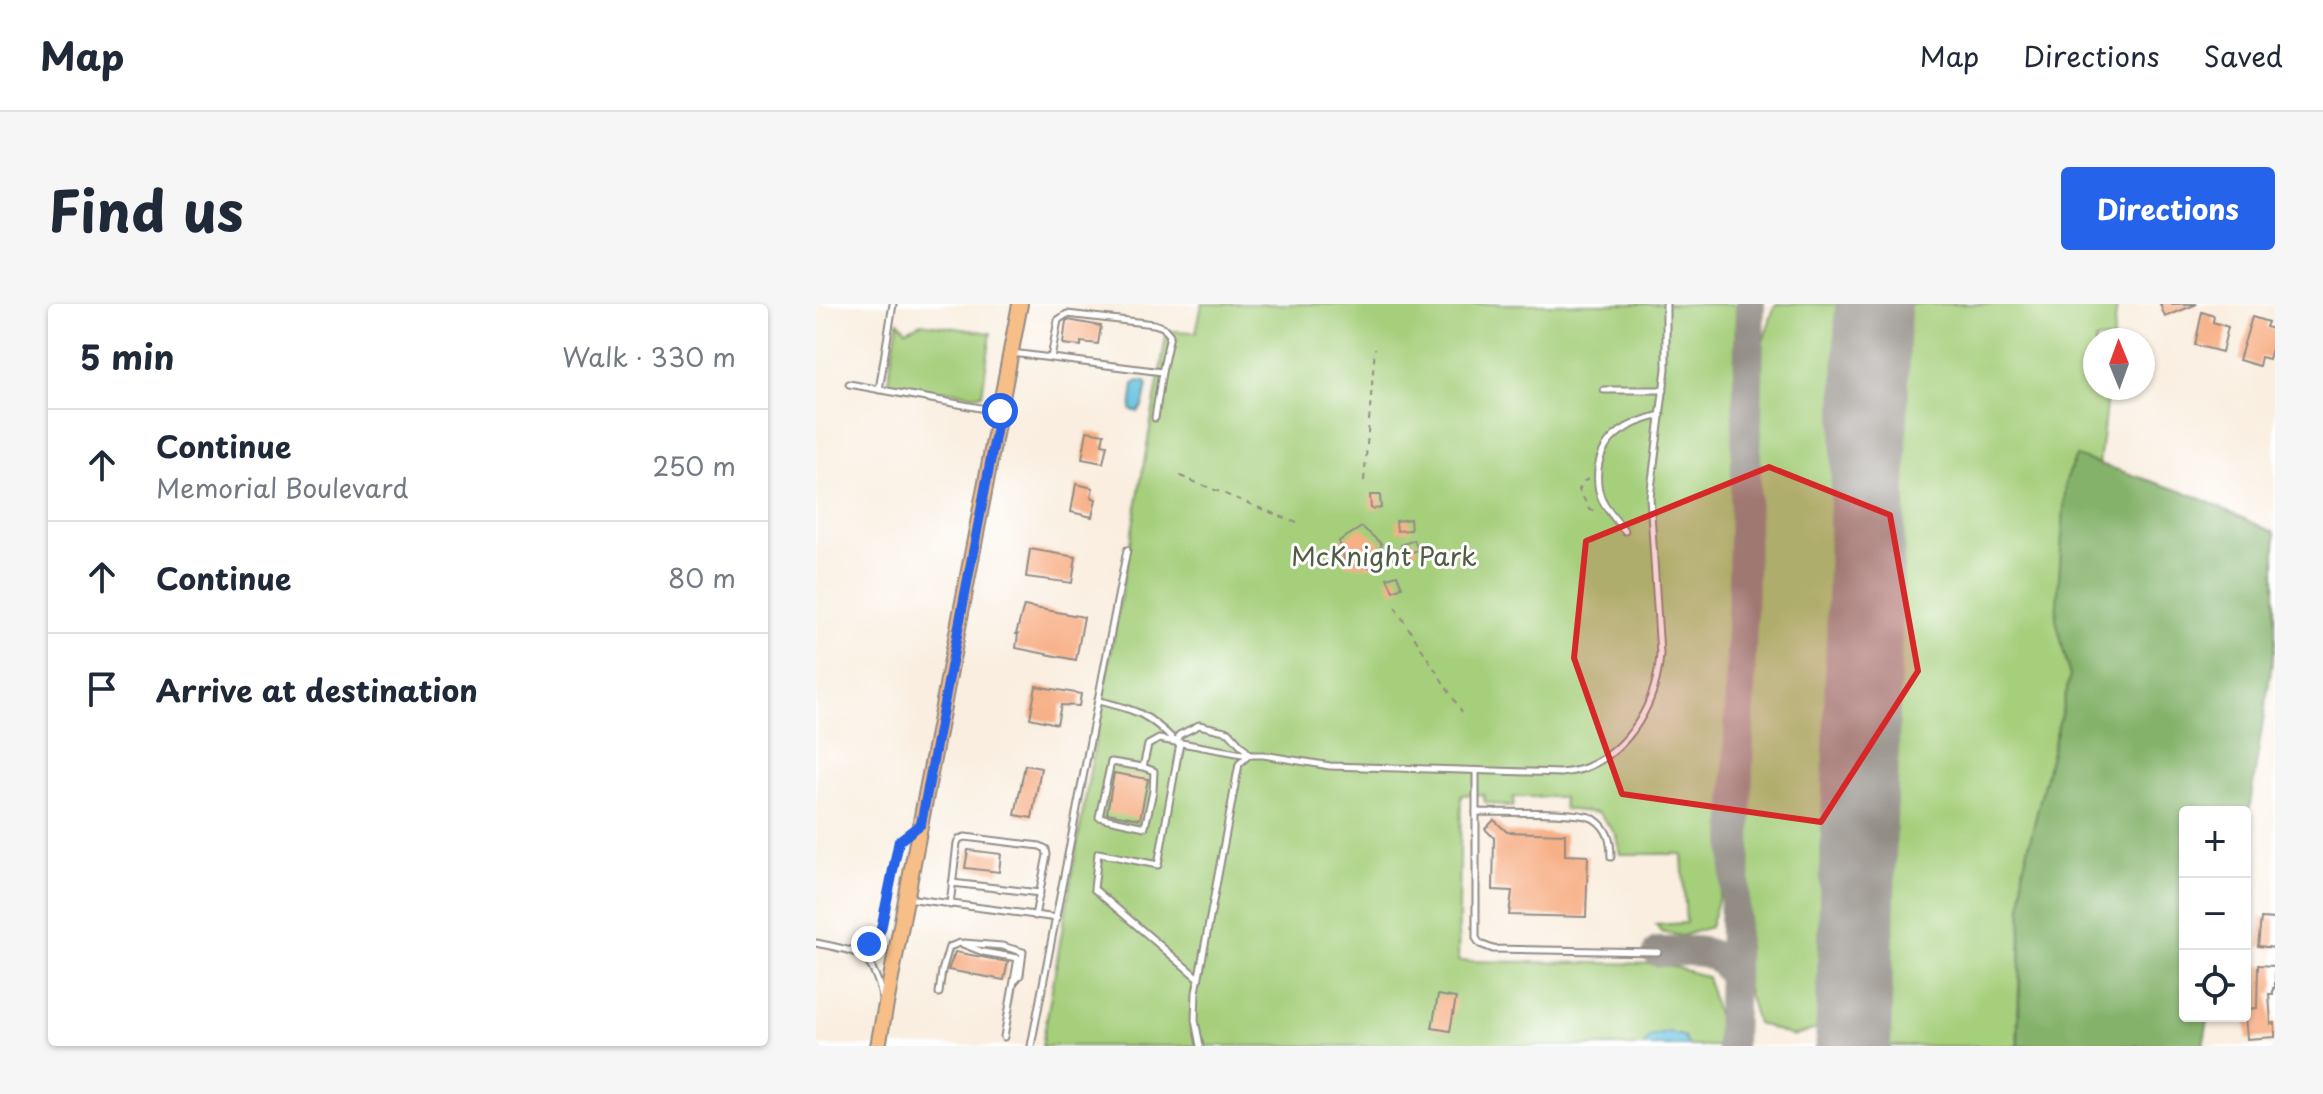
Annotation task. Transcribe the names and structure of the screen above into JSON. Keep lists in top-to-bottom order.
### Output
{
  "parks": ["McKnight Park"],
  "north": "top",
  "page": {
    "header": "Map",
    "nav": ["Map", "Directions", "Saved"],
    "title": "Find us",
    "buttons": "Directions",
    "heading": ["5 min", "Walk · 330 m"],
    "list": [
      ["Continue", "Memorial Boulevard", "250 m"],
      ["Continue", "80 m"],
      "Arrive at destination"
    ],
    "map_buttons": ["+", "−"]
  }
}
